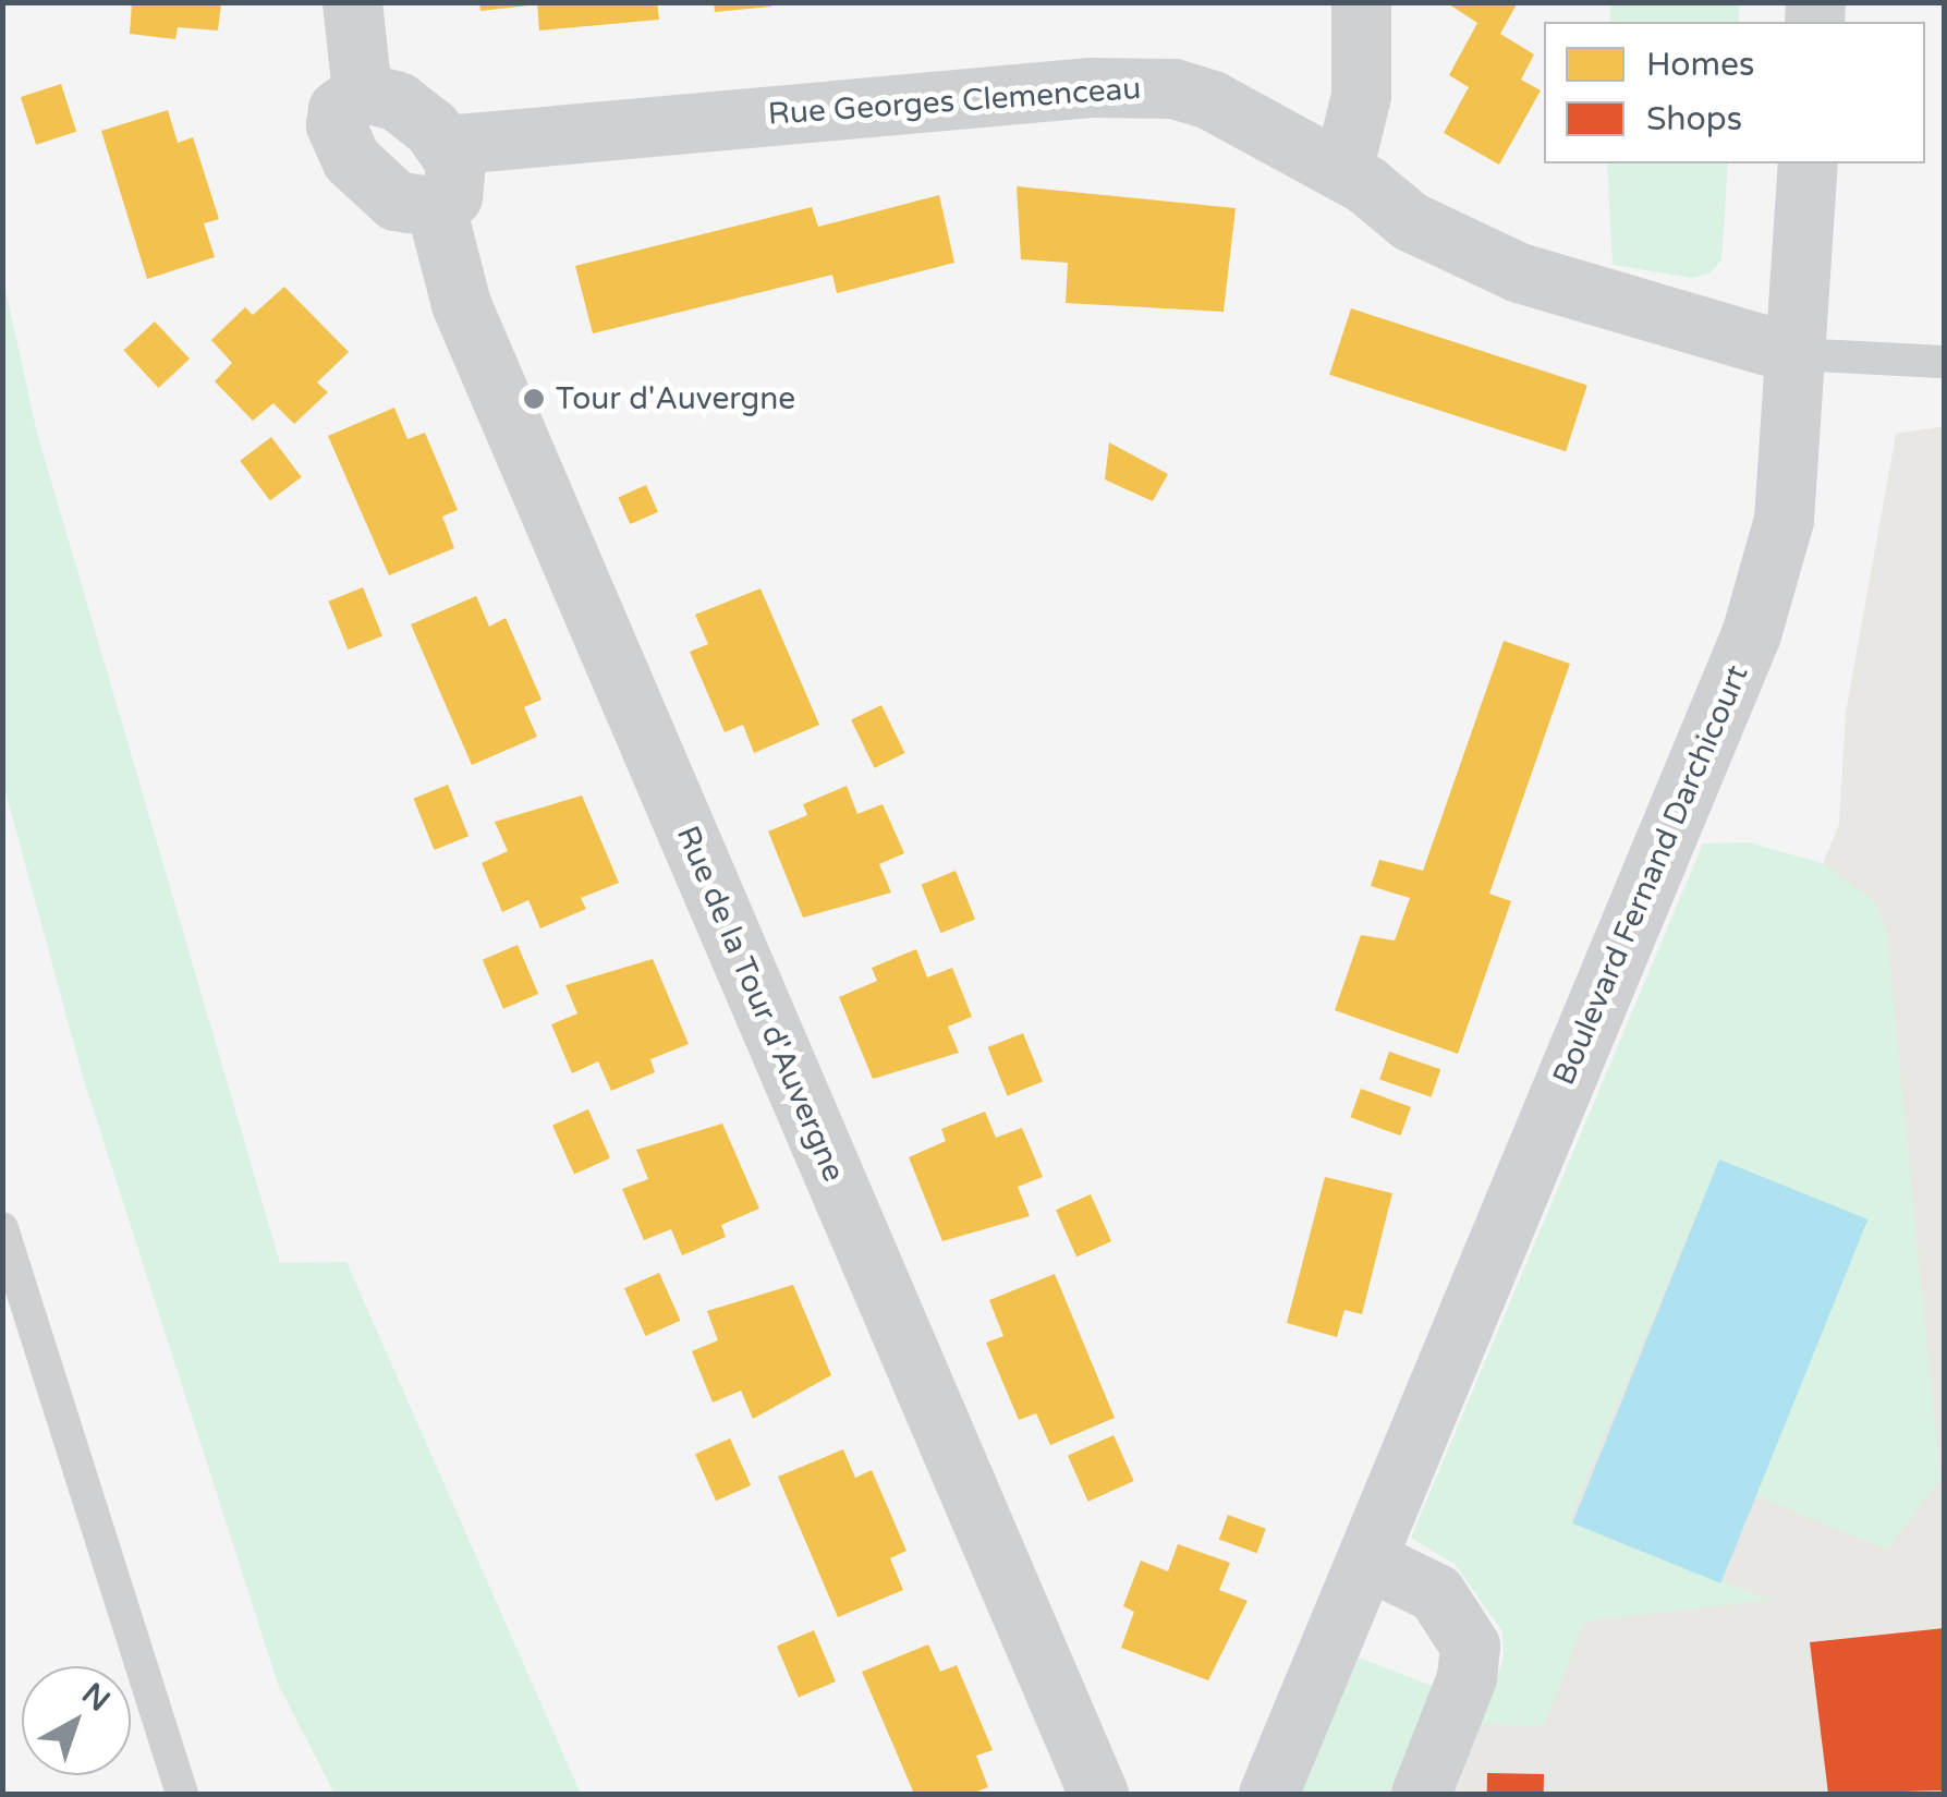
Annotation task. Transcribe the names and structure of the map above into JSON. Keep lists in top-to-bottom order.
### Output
{
  "streets": {
    "main road": ["Boulevard Fernand Darchicourt"],
    "street": ["Rue Georges Clemenceau", "Rue de la Tour d'Auvergne"]
  },
  "crossings": [
    ["Rue Georges Clemenceau", "Boulevard Fernand Darchicourt"]
  ],
  "places": ["Tour d'Auvergne"],
  "legend": ["Homes", "Shops"],
  "north": "top right"
}
